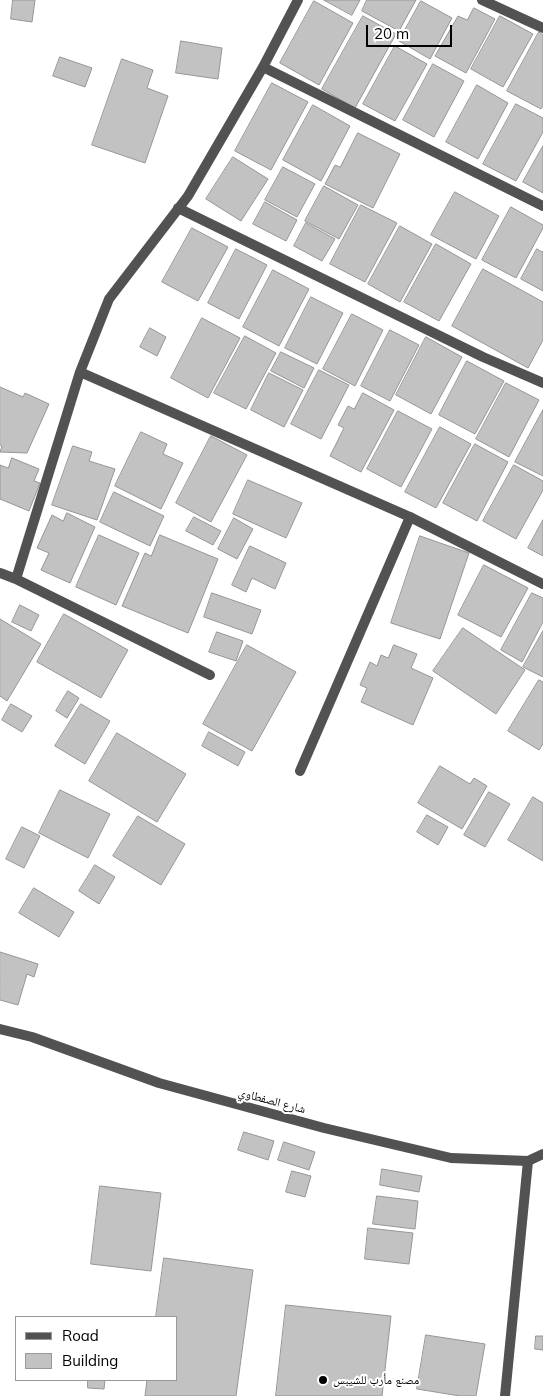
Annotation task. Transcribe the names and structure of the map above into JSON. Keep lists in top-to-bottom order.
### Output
{
  "streets": {
    "street": ["شارع الصفطاوي"]
  },
  "places": ["مصنع مأرب للشيبس"],
  "legend": ["Road", "Building"],
  "scale_bar": "20 m"
}
